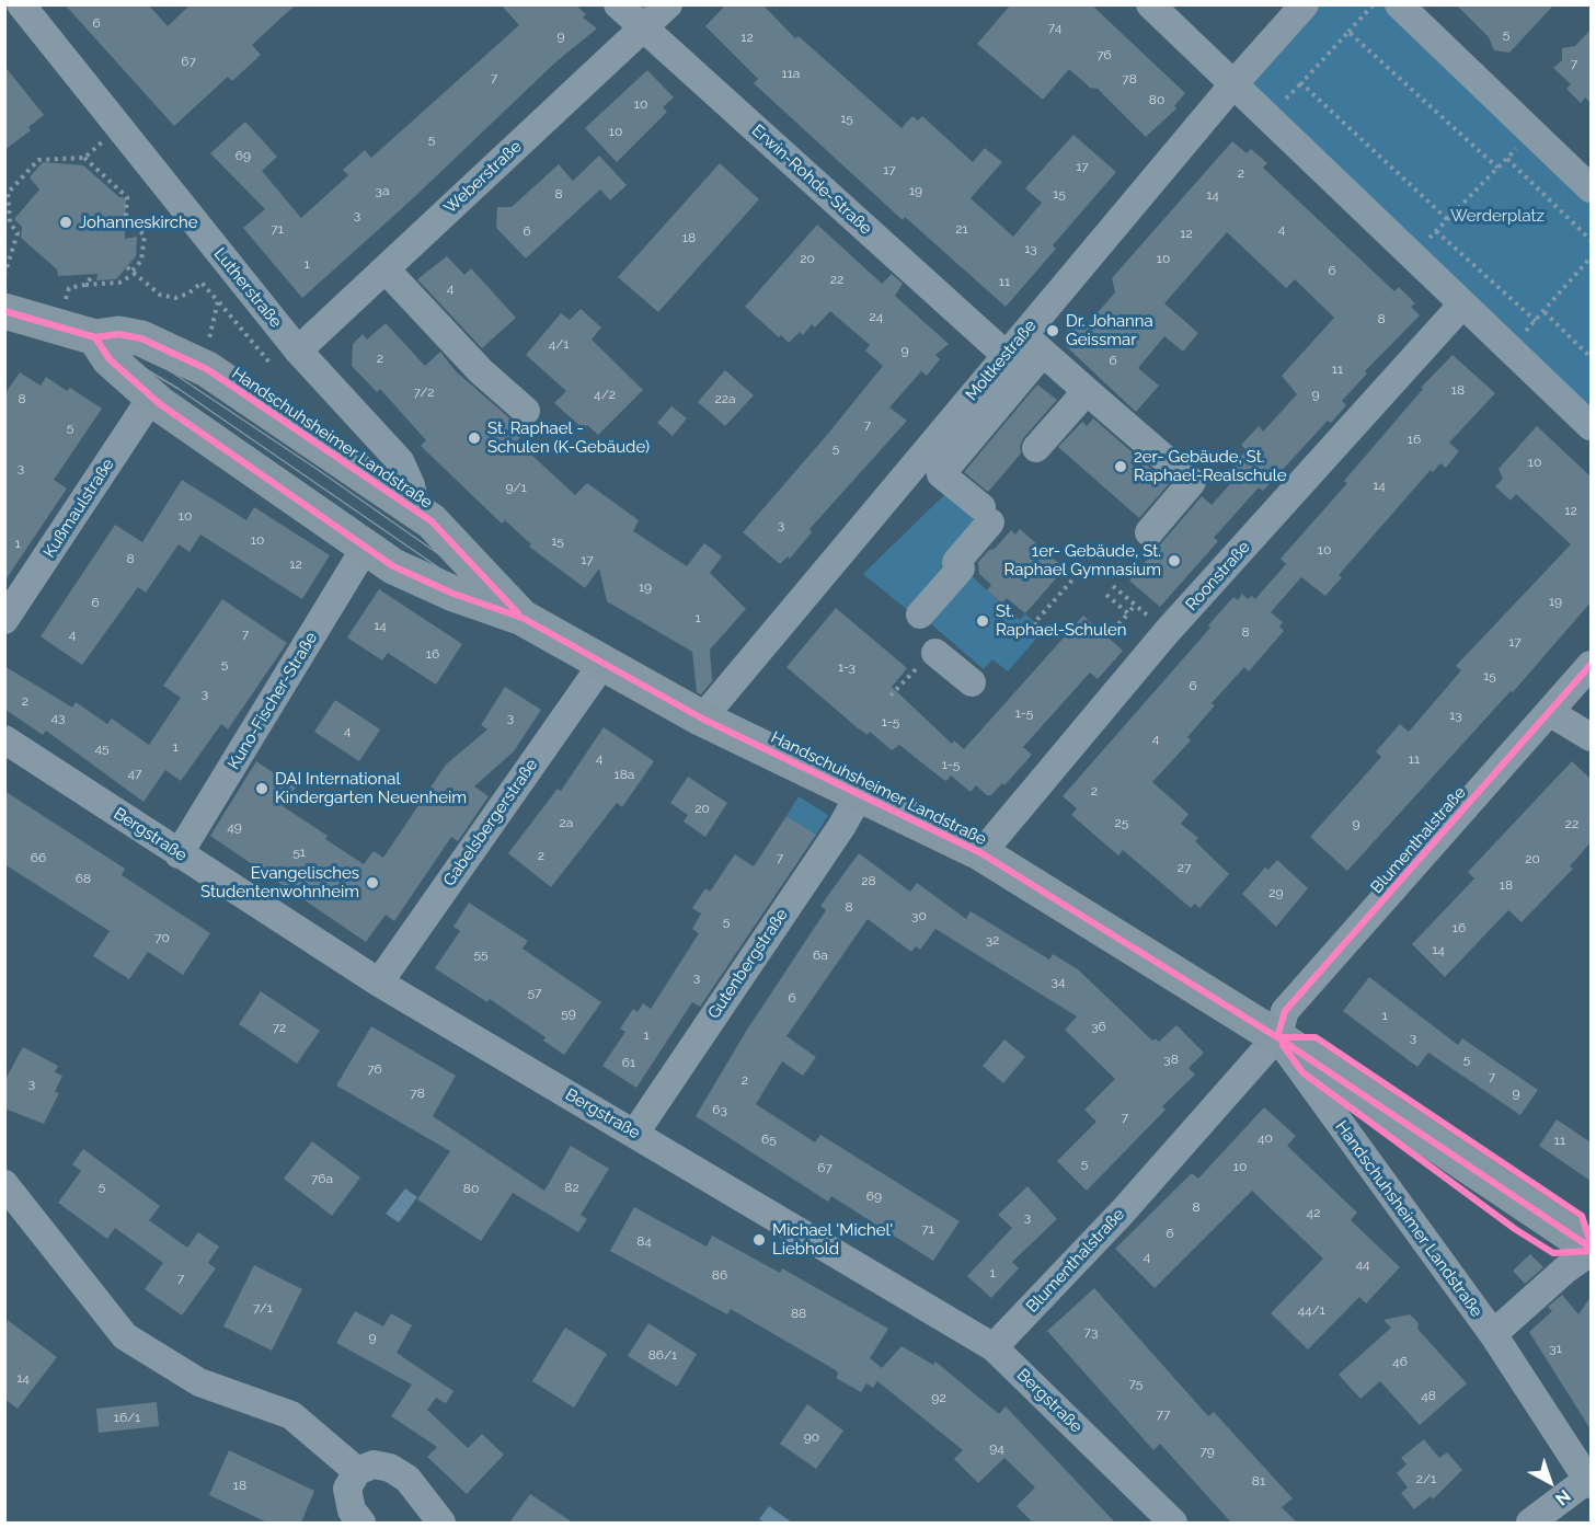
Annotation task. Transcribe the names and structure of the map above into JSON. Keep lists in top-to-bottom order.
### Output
{
  "streets": {
    "main road": ["Handschuhsheimer Landstraße"],
    "street": [
      "Weberstraße",
      "Erwin-Rohde-Straße",
      "Lutherstraße",
      "Moltkestraße",
      "Kußmaulstraße",
      "Roonstraße",
      "Kuno-Fischer-Straße",
      "Gabelsbergerstraße",
      "Bergstraße",
      "Blumenthalstraße",
      "Gutenbergstraße"
    ]
  },
  "crossings": [
    ["Weberstraße", "Erwin-Rohde-Straße"],
    ["Weberstraße", "Lutherstraße"],
    ["Erwin-Rohde-Straße", "Moltkestraße"],
    ["Lutherstraße", "Handschuhsheimer Landstraße"],
    ["Moltkestraße", "Handschuhsheimer Landstraße"],
    ["Handschuhsheimer Landstraße", "Kußmaulstraße"],
    ["Handschuhsheimer Landstraße", "Roonstraße"],
    ["Handschuhsheimer Landstraße", "Kuno-Fischer-Straße"],
    ["Handschuhsheimer Landstraße", "Gabelsbergerstraße"],
    ["Handschuhsheimer Landstraße", "Blumenthalstraße"],
    ["Handschuhsheimer Landstraße", "Gutenbergstraße"],
    ["Kuno-Fischer-Straße", "Bergstraße"],
    ["Gabelsbergerstraße", "Bergstraße"],
    ["Bergstraße", "Blumenthalstraße"],
    ["Bergstraße", "Gutenbergstraße"]
  ],
  "parks": ["Werderplatz"],
  "places": [
    "Johanneskirche",
    "Dr. Johanna Geissmar",
    "St. Raphael - Schulen (K-Gebäude)",
    "2er- Gebäude, St. Raphael-Realschule",
    "1er- Gebäude, St. Raphael Gymnasium",
    "St. Raphael-Schulen",
    "DAI International Kindergarten Neuenheim",
    "Evangelisches Studentenwohnheim",
    "Michael 'Michel' Liebhold"
  ],
  "house_numbers": [
    "6",
    "74",
    "5",
    "9",
    "12",
    "76",
    "67",
    "7",
    "11a",
    "7",
    "78",
    "80",
    "10",
    "15",
    "10",
    "5",
    "69",
    "17",
    "17",
    "2",
    "3a",
    "19",
    "8",
    "15",
    "14",
    "3",
    "71",
    "21",
    "4",
    "6",
    "12",
    "18",
    "13",
    "20",
    "10",
    "1",
    "6",
    "22",
    "11",
    "4",
    "24",
    "8",
    "4/1",
    "9",
    "2",
    "6",
    "11",
    "18",
    "7/2",
    "4/2",
    "9",
    "8",
    "22a",
    "7",
    "5",
    "16",
    "5",
    "10",
    "3",
    "14",
    "9/1",
    "12",
    "10",
    "3",
    "10",
    "15",
    "1",
    "10",
    "8",
    "17",
    "12",
    "19",
    "19",
    "6",
    "1",
    "14",
    "8",
    "4",
    "7",
    "17",
    "16",
    "5",
    "1-3",
    "15",
    "6",
    "3",
    "2",
    "1-5",
    "13",
    "43",
    "3",
    "1-5",
    "4",
    "4",
    "1",
    "45",
    "4",
    "11",
    "1-5",
    "47",
    "18a",
    "2",
    "20",
    "2a",
    "25",
    "9",
    "22",
    "49",
    "51",
    "2",
    "66",
    "7",
    "20",
    "27",
    "68",
    "28",
    "18",
    "29",
    "8",
    "30",
    "5",
    "16",
    "70",
    "32",
    "14",
    "55",
    "6a",
    "3",
    "34",
    "57",
    "6",
    "59",
    "1",
    "36",
    "72",
    "1",
    "3",
    "38",
    "5",
    "61",
    "76",
    "7",
    "2",
    "3",
    "78",
    "9",
    "63",
    "7",
    "40",
    "65",
    "11",
    "5",
    "10",
    "67",
    "76a",
    "5",
    "82",
    "80",
    "69",
    "8",
    "42",
    "3",
    "71",
    "6",
    "84",
    "4",
    "44",
    "1",
    "86",
    "7",
    "7/1",
    "44/1",
    "88",
    "73",
    "9",
    "31",
    "86/1",
    "46",
    "14",
    "75",
    "48",
    "92",
    "77",
    "16/1",
    "90",
    "94",
    "79",
    "2/1",
    "81",
    "18"
  ],
  "north": "bottom right"
}
